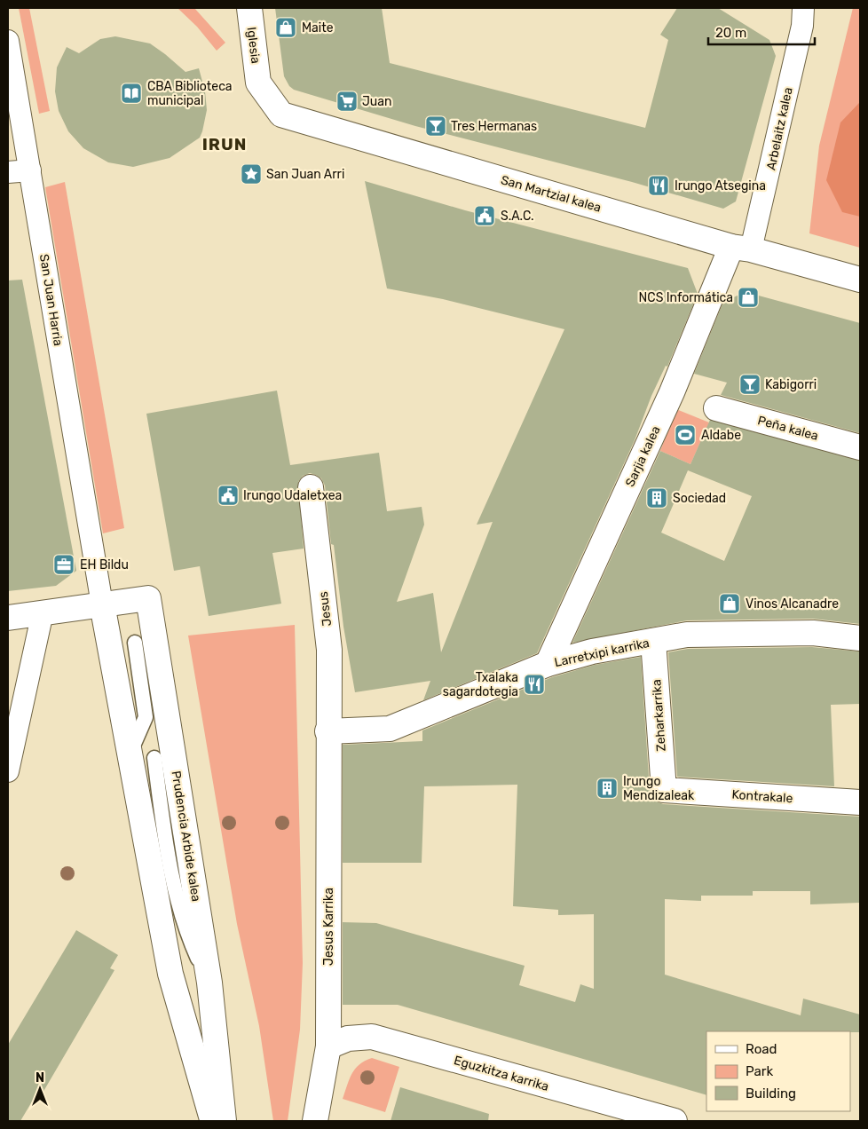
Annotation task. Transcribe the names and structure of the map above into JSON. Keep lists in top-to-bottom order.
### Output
{
  "streets": {
    "street": [
      "Iglesia",
      "Arbelaitz kalea",
      "San Martzial kalea",
      "San Juan Harria",
      "Peña kalea",
      "Sarjia kalea",
      "Jesus",
      "Larretxipi karrika",
      "Zeharkarrika",
      "Kontrakale",
      "Prudencia Arbide kalea",
      "Jesus Karrika",
      "Eguzkitza karrika"
    ]
  },
  "crossings": [
    ["Iglesia", "San Martzial kalea"],
    ["Arbelaitz kalea", "San Martzial kalea"],
    ["Arbelaitz kalea", "Sarjia kalea"],
    ["San Martzial kalea", "Sarjia kalea"],
    ["San Juan Harria", "Prudencia Arbide kalea"],
    ["Sarjia kalea", "Larretxipi karrika"],
    ["Jesus", "Larretxipi karrika"],
    ["Jesus", "Jesus Karrika"],
    ["Larretxipi karrika", "Zeharkarrika"],
    ["Larretxipi karrika", "Jesus Karrika"],
    ["Zeharkarrika", "Kontrakale"],
    ["Jesus Karrika", "Eguzkitza karrika"]
  ],
  "districts": ["IRUN"],
  "places": {
    "shop": ["Maite", "NCS Informática", "Vinos Alcanadre"],
    "library": ["CBA Biblioteca municipal"],
    "supermarket": ["Juan"],
    "bar": ["Tres Hermanas", "Kabigorri"],
    "place": ["San Juan Arri"],
    "restaurant": ["Irungo Atsegina", "Txalaka sagardotegia"],
    "public building": ["S.A.C.", "Irungo Udaletxea"],
    "sports": ["Aldabe"],
    "building": ["Sociedad", "Irungo Mendizaleak"],
    "office": ["EH Bildu"]
  },
  "legend": ["Road", "Park", "Building"],
  "scale_bar": "20 m",
  "north": "top"
}
